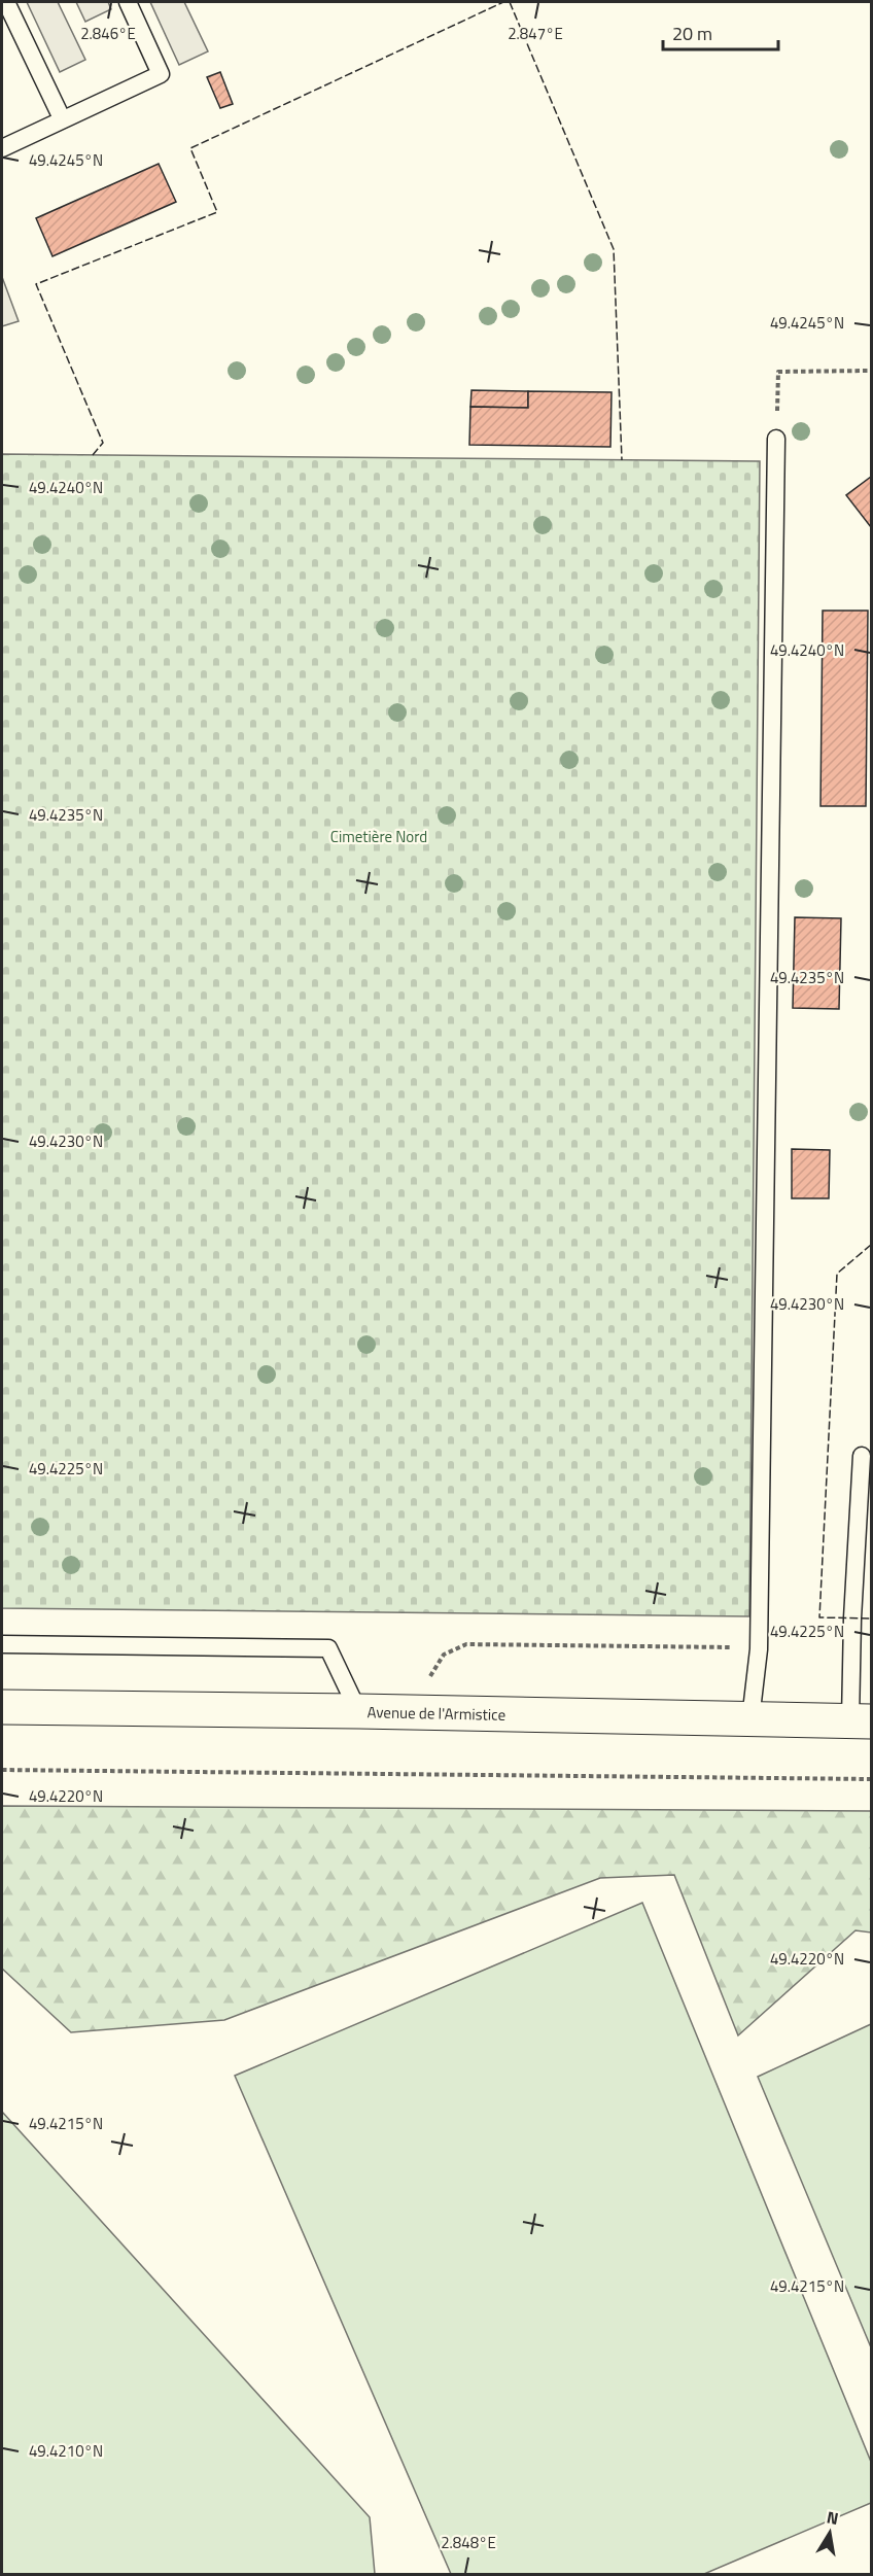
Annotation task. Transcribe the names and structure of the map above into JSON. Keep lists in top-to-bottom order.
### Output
{
  "streets": {
    "main road": ["Avenue de l'Armistice"]
  },
  "parks": ["Cimetière Nord"],
  "scale_bar": "20 m",
  "north": "top",
  "coordinates": [
    "2.846°E",
    "2.847°E",
    "49.4245°N",
    "49.4240°N",
    "49.4235°N",
    "49.4230°N",
    "49.4225°N",
    "49.4220°N",
    "49.4215°N",
    "49.4210°N",
    "2.848°E"
  ]
}
